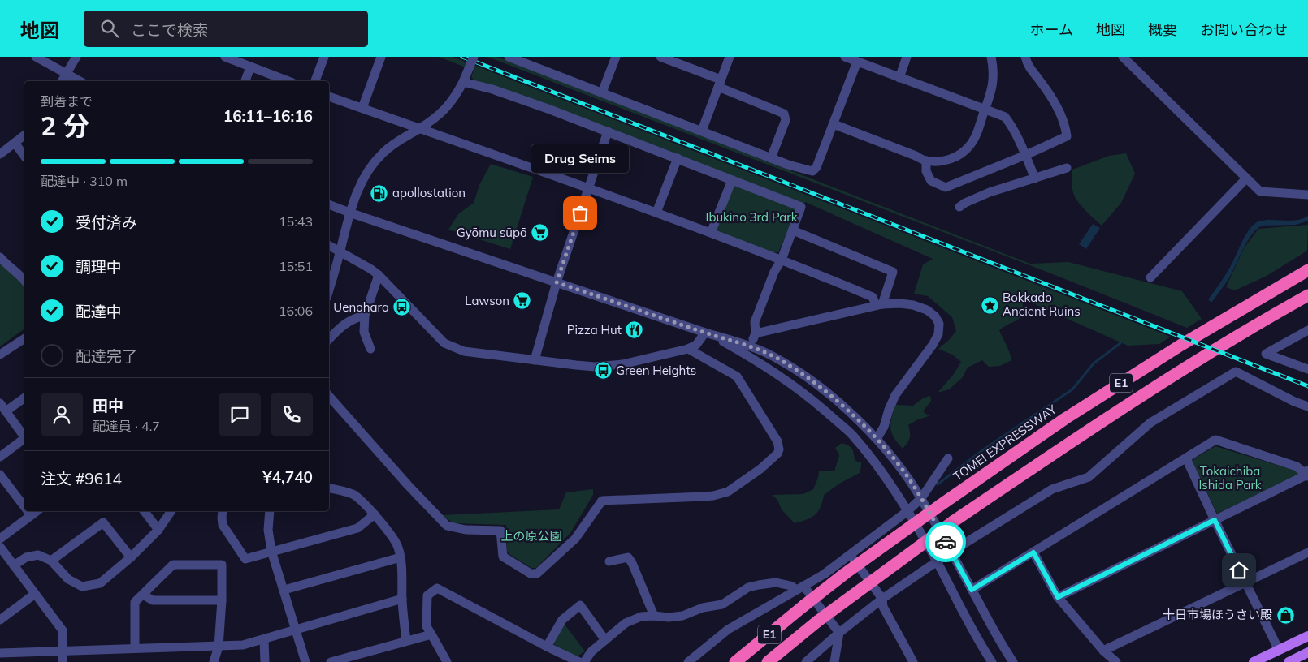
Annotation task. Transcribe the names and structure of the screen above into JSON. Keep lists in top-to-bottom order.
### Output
{
  "streets": {
    "highway": ["E1", "TOMEI EXPRESSWAY"]
  },
  "parks": ["Ibukino 3rd Park", "Tokaichiba Ishida Park", "上の原公園"],
  "places": {
    "fuel station": ["apollostation"],
    "other": ["Drug Seims"],
    "supermarket": ["Gyōmu sūpā", "Lawson"],
    "place": ["Bokkado Ancient Ruins"],
    "bus stop": ["Uenohara", "Green Heights"],
    "restaurant": ["Pizza Hut"],
    "shop": ["十日市場ほうさい殿"]
  },
  "page": {
    "header": "地図",
    "search": "ここで検索",
    "nav": [
      "ホーム",
      "地図",
      "概要",
      "お問い合わせ"
    ],
    "heading": ["2 分", "到着まで", "16:11–16:16"],
    "panel": [
      "田中",
      "配達員 · 4.7",
      "注文 #9614",
      "¥4,740"
    ],
    "bubble": "Drug Seims",
    "bar": "配達中 · 310 m",
    "list": [
      ["受付済み", "15:43"],
      ["調理中", "15:51"],
      ["配達中", "16:06"],
      "配達完了"
    ]
  }
}
